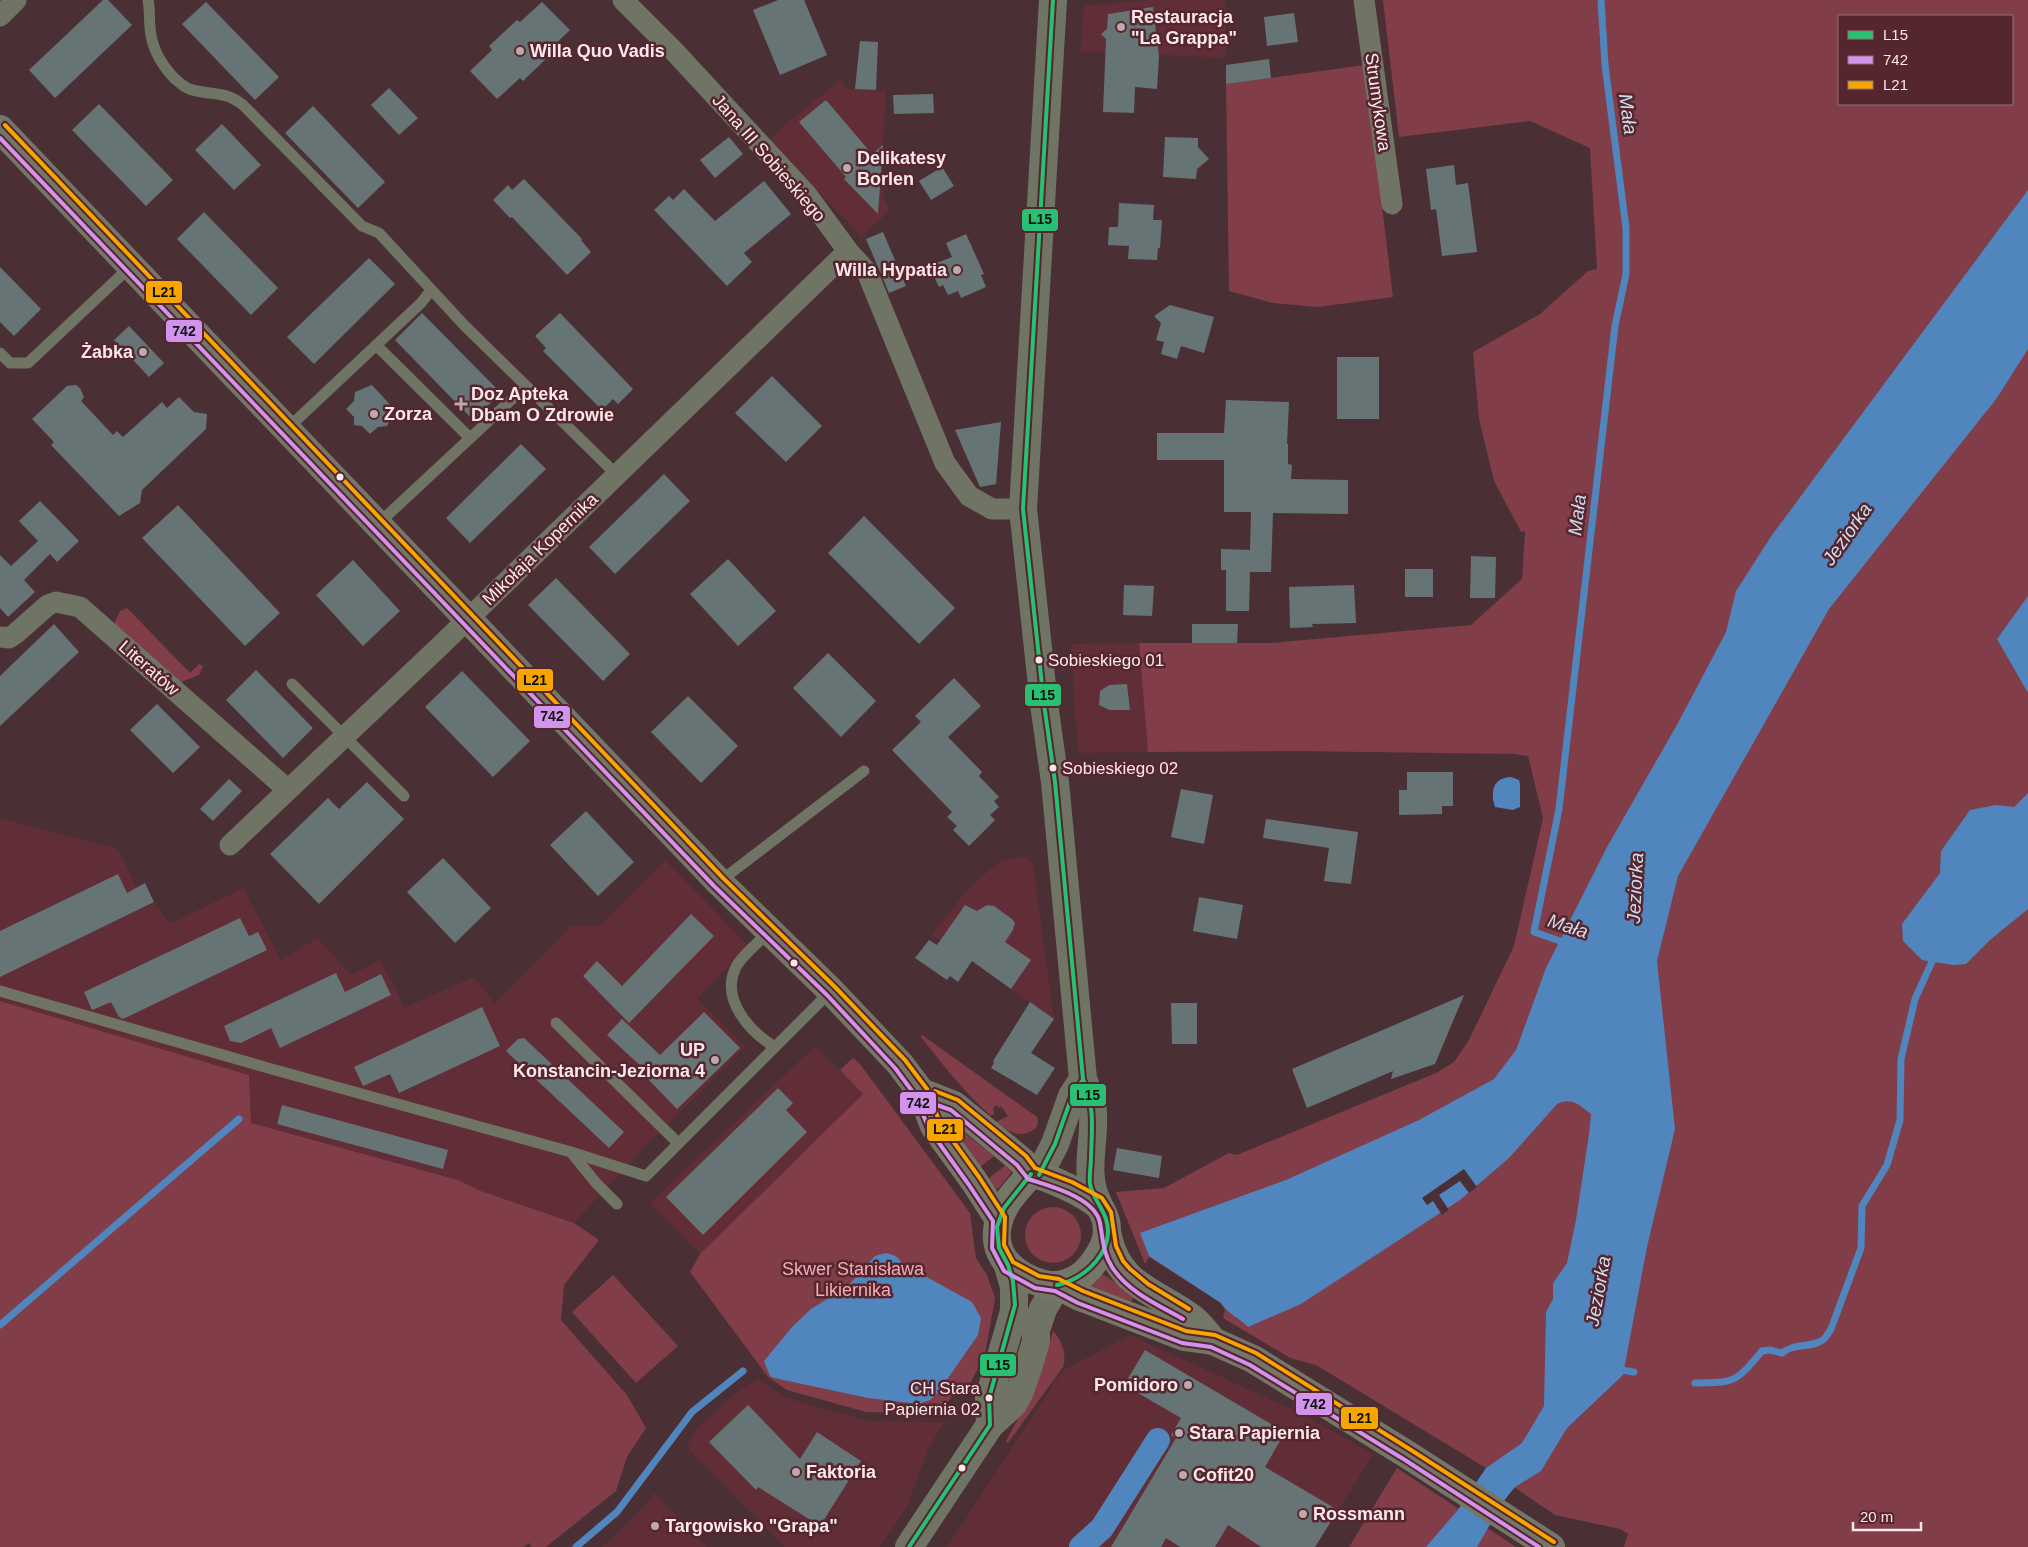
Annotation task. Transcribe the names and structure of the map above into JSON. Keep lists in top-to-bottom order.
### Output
{
  "streets": {
    "street": [
      "Strumykowa",
      "Jana III Sobieskiego",
      "Mikołaja Kopernika",
      "Literatów"
    ]
  },
  "crossings": [
    ["Jana III Sobieskiego", "Mikołaja Kopernika"],
    ["Mikołaja Kopernika", "Literatów"]
  ],
  "water": ["Mała", "Jeziorka"],
  "parks": ["Skwer Stanisława Likiernika"],
  "places": {
    "other": [
      "Restauracja \"La Grappa\"",
      "Willa Quo Vadis",
      "Delikatesy Borlen",
      "Willa Hypatia",
      "Żabka",
      "Zorza",
      "Sobieskiego 01",
      "Sobieskiego 02",
      "UP Konstancin-Jeziorna 4",
      "Pomidoro",
      "CH Stara Papiernia 02",
      "Stara Papiernia",
      "Faktoria",
      "Cofit20",
      "Rossmann",
      "Targowisko \"Grapa\""
    ],
    "health": ["Doz Apteka Dbam O Zdrowie"]
  },
  "lines": ["transit line L15", "transit line L21", "transit line 742"],
  "legend": ["L15", "742", "L21"],
  "scale_bar": "20 m"
}
